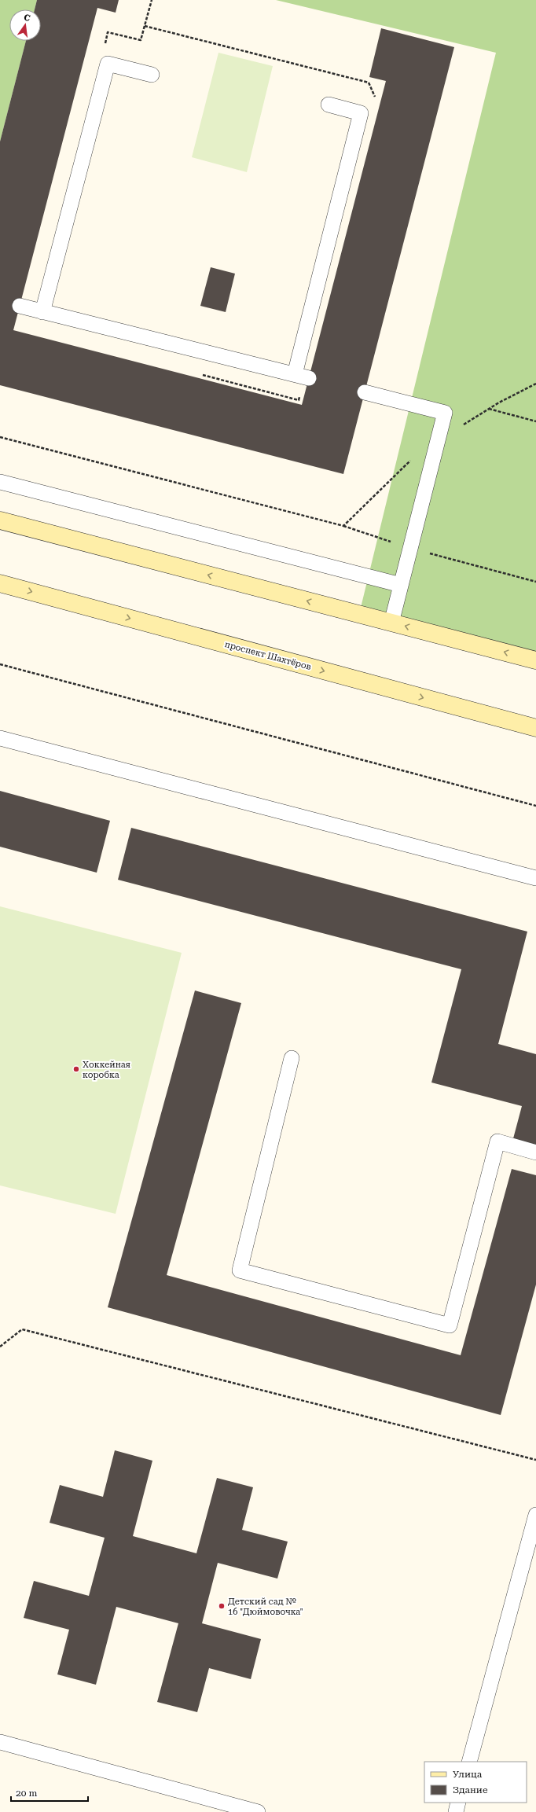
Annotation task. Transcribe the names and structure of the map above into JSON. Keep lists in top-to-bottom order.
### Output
{
  "streets": {
    "main road": ["проспект Шахтёров"]
  },
  "places": ["Хоккейная коробка", "Детский сад № 16 \"Дюймовочка\""],
  "legend": ["Улица", "Здание"],
  "scale_bar": "20 m",
  "north": "top"
}
